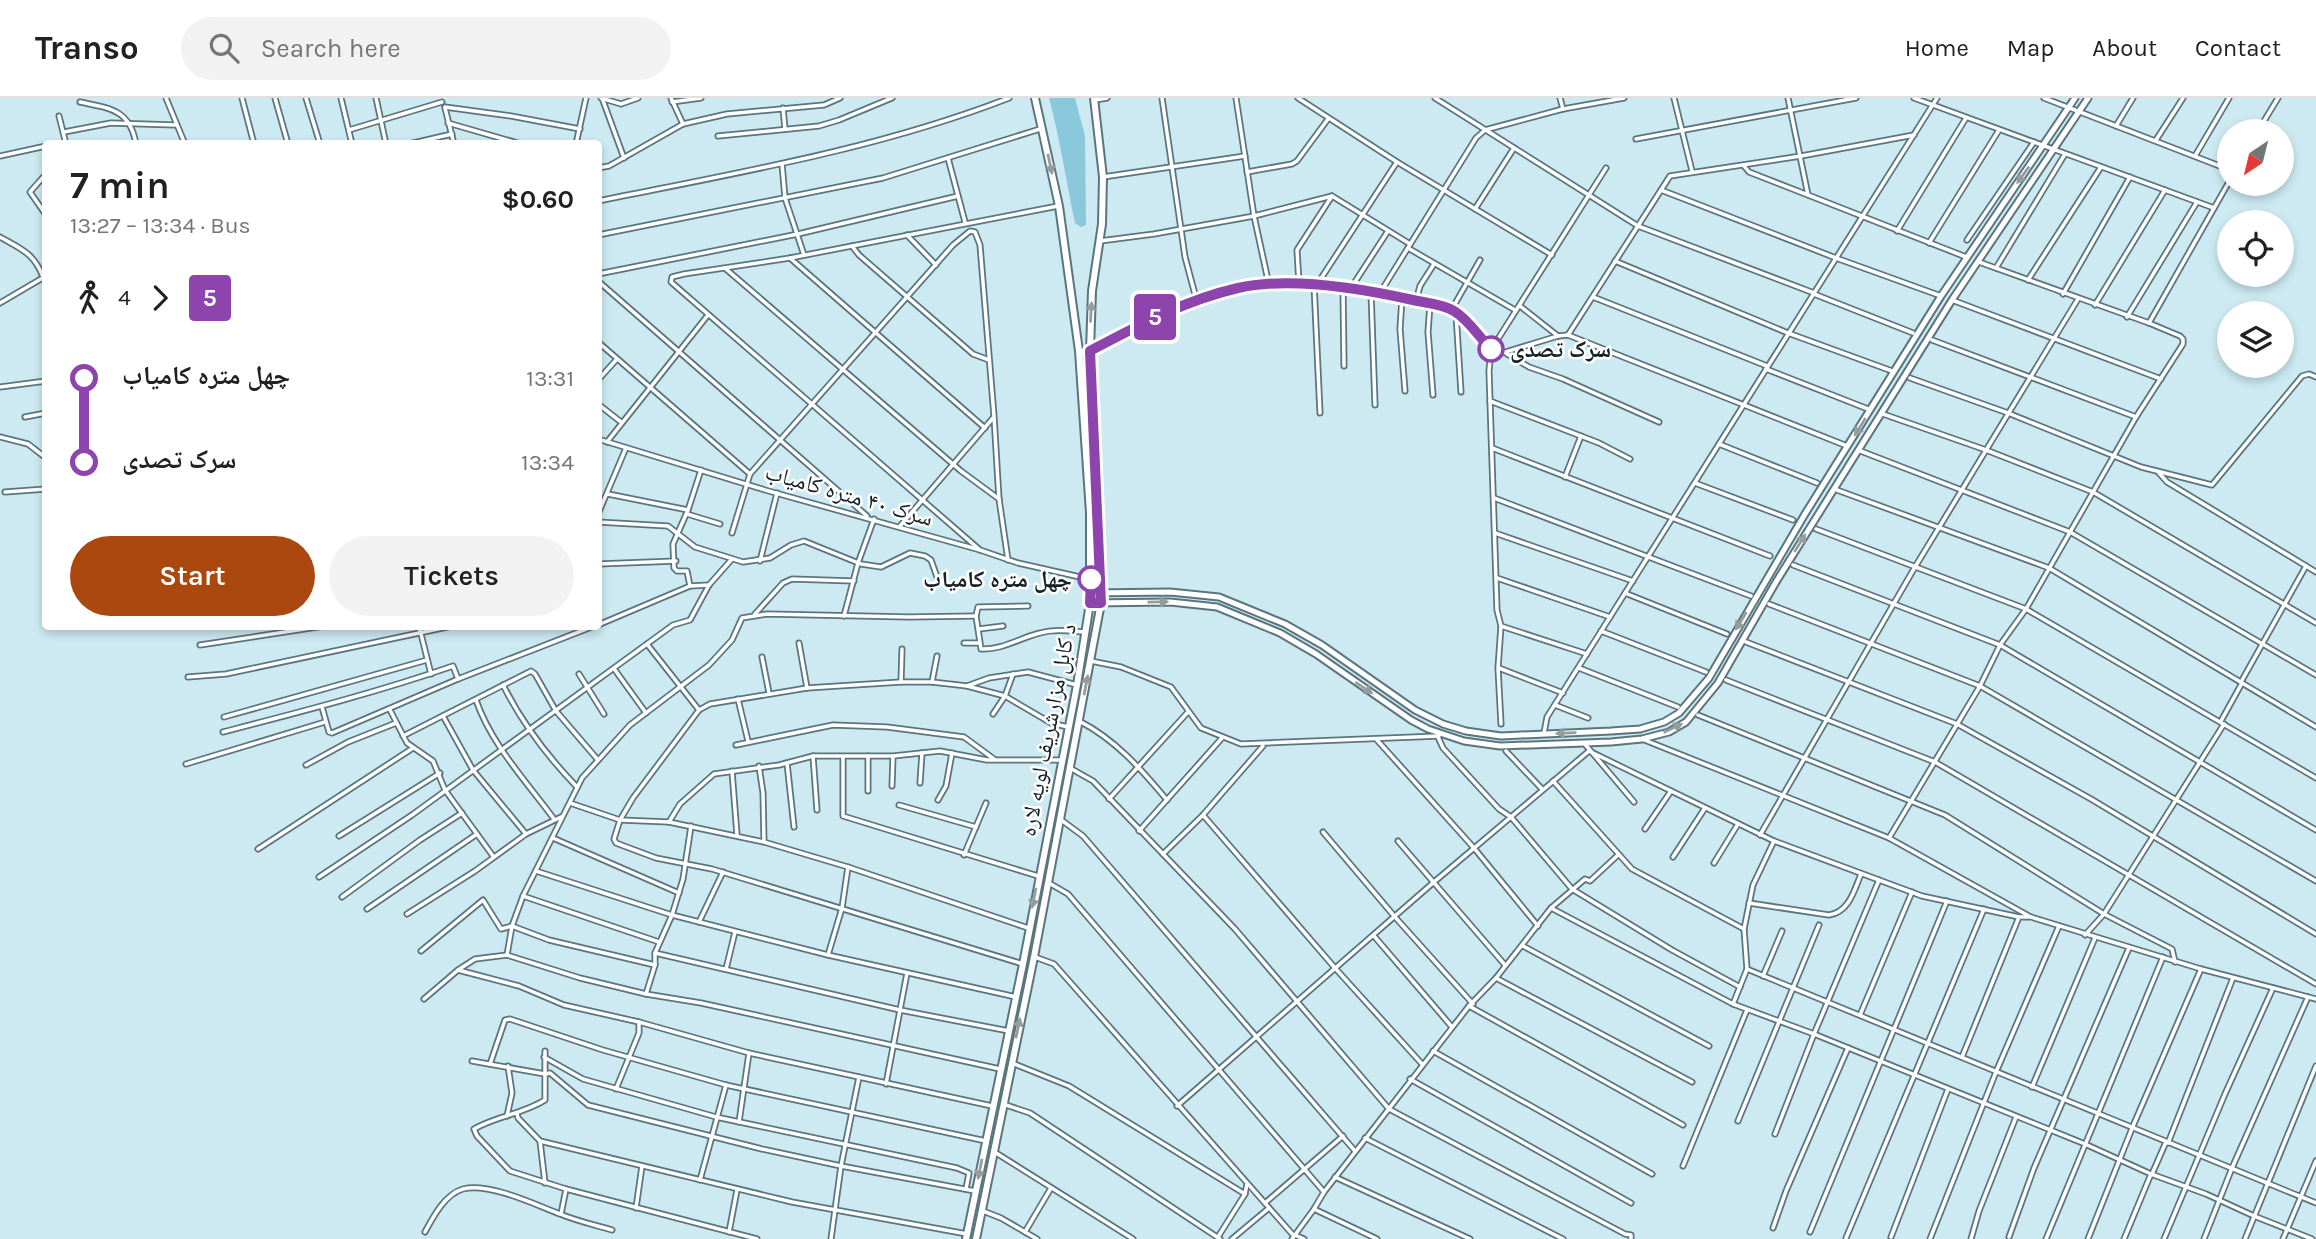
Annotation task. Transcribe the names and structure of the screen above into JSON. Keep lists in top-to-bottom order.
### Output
{
  "streets": {
    "highway": ["د کابل مزارشریف لویه لاره"],
    "street": ["سرک ۴۰ متره کامیاب"]
  },
  "crossings": [
    ["سرک ۴۰ متره کامیاب", "د کابل مزارشریف لویه لاره"]
  ],
  "places": ["سرک تصدی", "چهل متره کامیاب"],
  "lines": ["bus line 5"],
  "north": "bottom left",
  "page": {
    "header": "Transo",
    "search": "Search here",
    "nav": [
      "Home",
      "Map",
      "About",
      "Contact"
    ],
    "on_map": "5",
    "heading": ["7 min", "13:27 – 13:34 · Bus", "$0.60"],
    "legs": ["4", "5"],
    "list": [
      {
        "name": "چهل متره کامیاب",
        "value": "13:31"
      },
      {
        "name": "سرک تصدی",
        "value": "13:34"
      }
    ],
    "buttons": ["Start", "Tickets"]
  }
}
